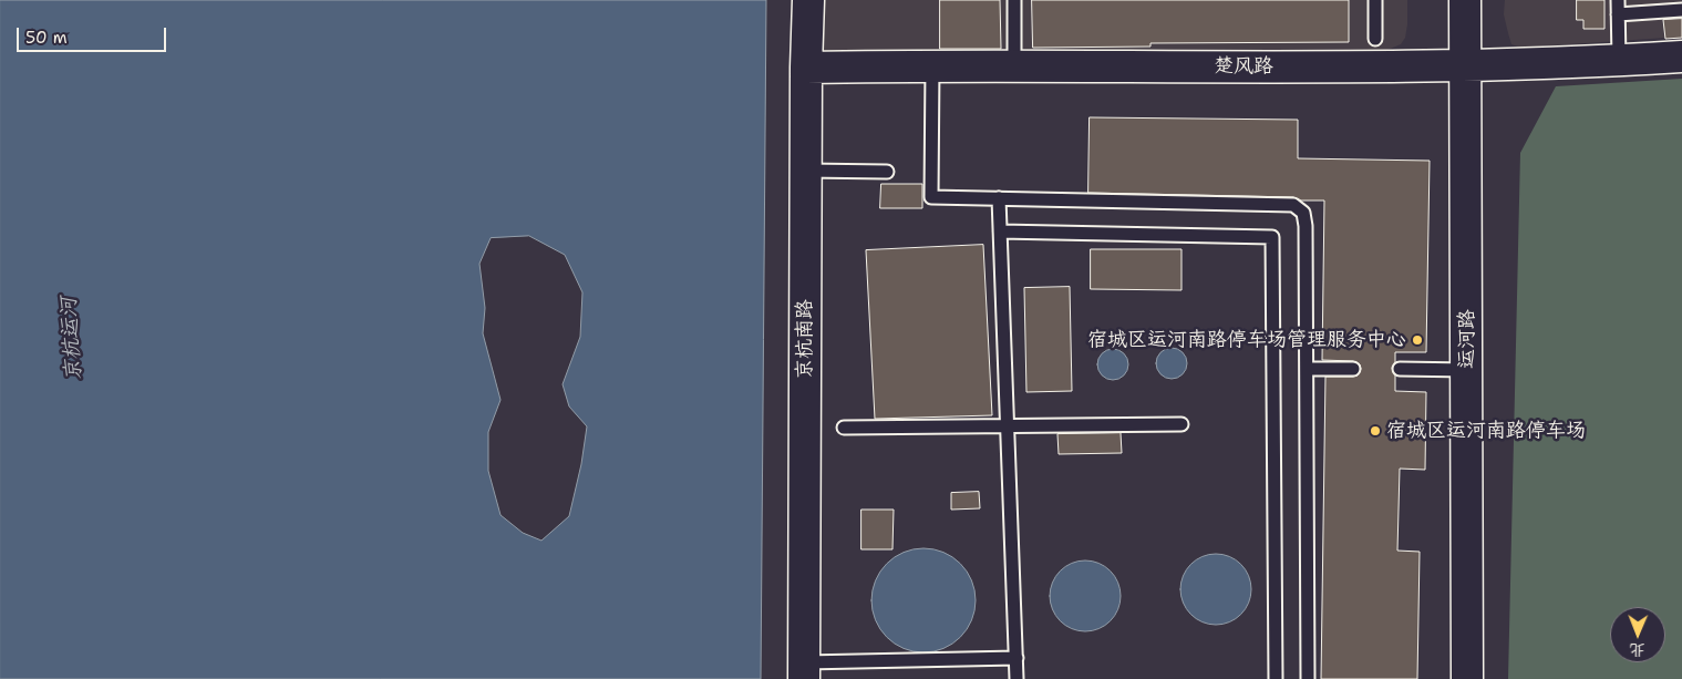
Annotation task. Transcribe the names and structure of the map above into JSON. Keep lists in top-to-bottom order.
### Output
{
  "streets": {
    "street": ["楚风路", "京杭南路", "运河路"]
  },
  "crossings": [
    ["楚风路", "京杭南路"],
    ["楚风路", "运河路"]
  ],
  "water": ["京杭运河"],
  "places": ["宿城区运河南路停车场管理服务中心", "宿城区运河南路停车场"],
  "scale_bar": "50 m",
  "north": "bottom"
}
